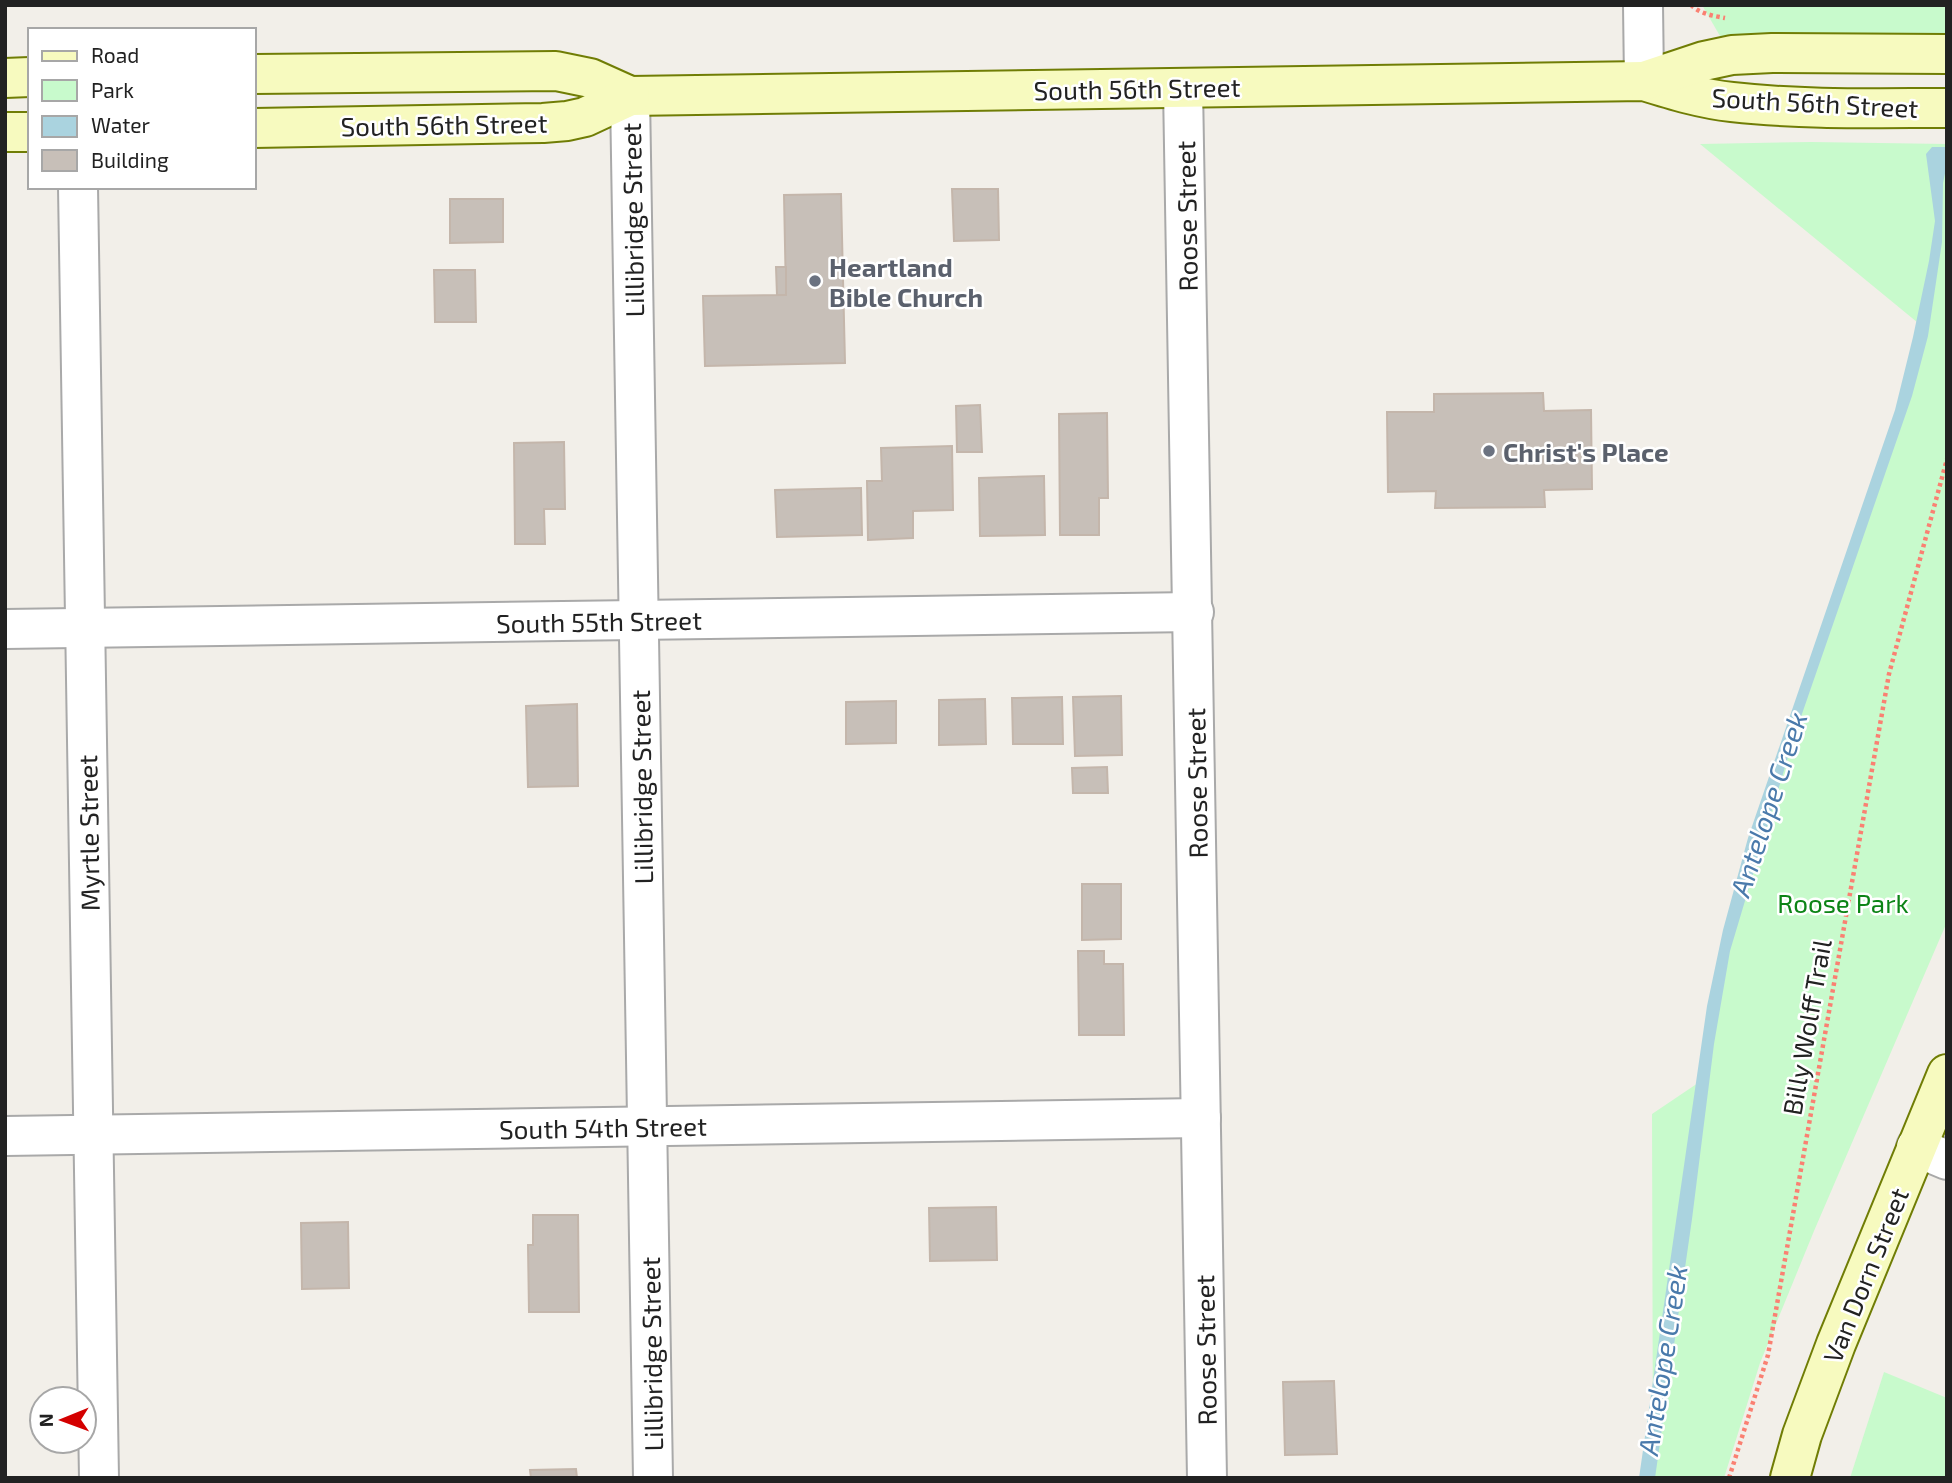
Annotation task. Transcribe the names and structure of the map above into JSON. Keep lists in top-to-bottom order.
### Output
{
  "streets": {
    "main road": ["South 56th Street", "Van Dorn Street"],
    "street": [
      "Roose Street",
      "Lillibridge Street",
      "South 55th Street",
      "Myrtle Street",
      "South 54th Street"
    ],
    "path": ["Billy Wolff Trail"]
  },
  "crossings": [
    ["South 56th Street", "Roose Street"],
    ["South 56th Street", "Lillibridge Street"],
    ["Roose Street", "South 55th Street"],
    ["Roose Street", "South 54th Street"],
    ["Lillibridge Street", "South 55th Street"],
    ["Lillibridge Street", "South 54th Street"],
    ["South 55th Street", "Myrtle Street"],
    ["Myrtle Street", "South 54th Street"]
  ],
  "water": ["Antelope Creek"],
  "parks": ["Roose Park"],
  "places": ["Heartland Bible Church", "Christ's Place"],
  "legend": [
    "Road",
    "Park",
    "Water",
    "Building"
  ],
  "north": "left"
}
